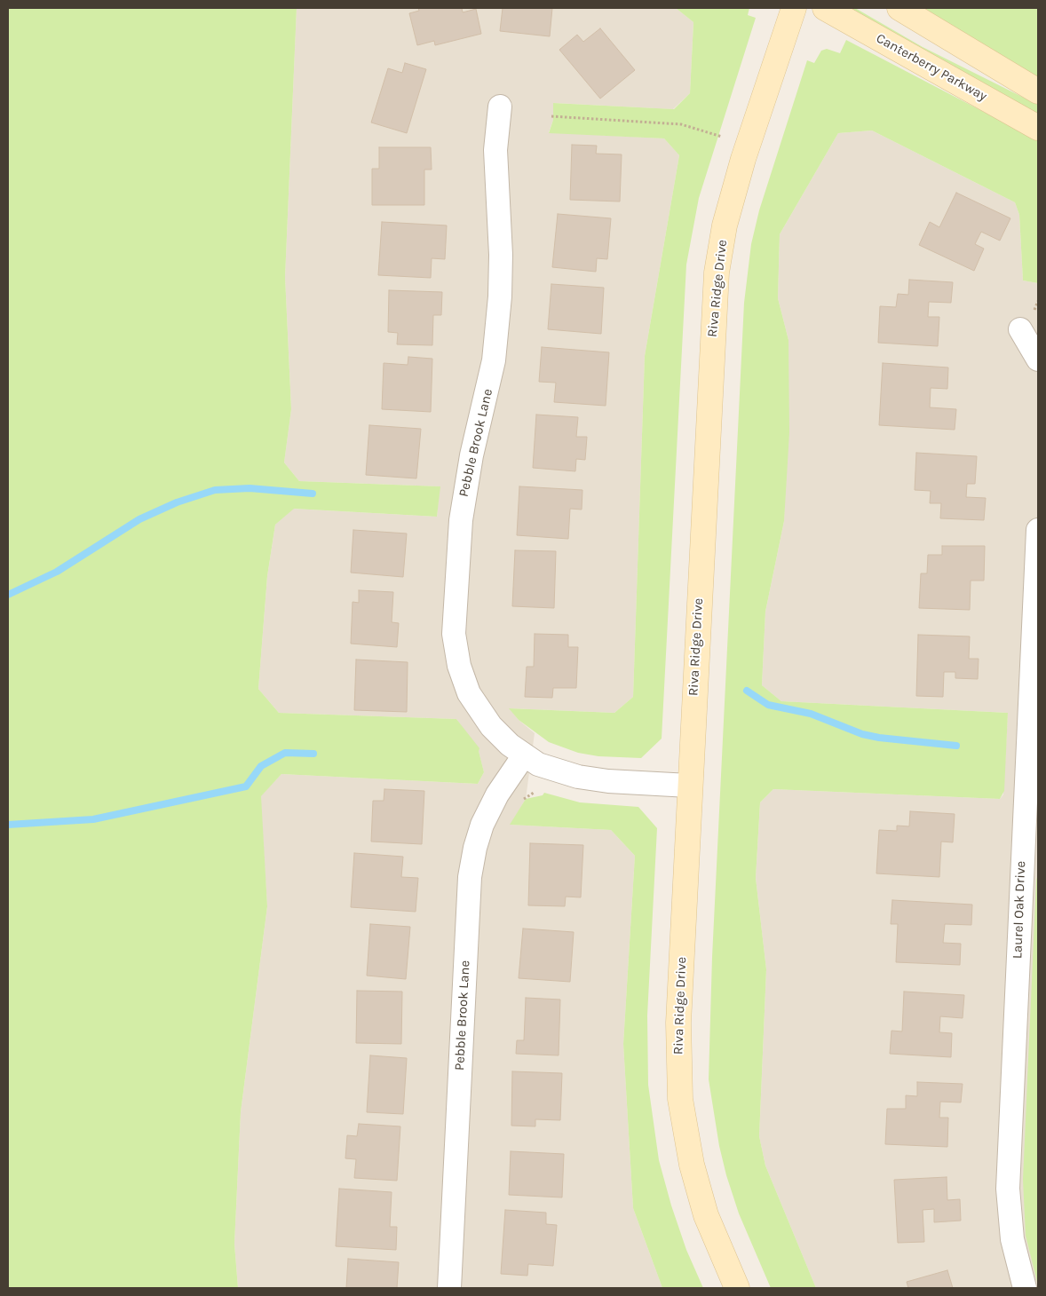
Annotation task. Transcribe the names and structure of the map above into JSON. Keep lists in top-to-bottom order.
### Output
{
  "streets": {
    "street": [
      "Canterberry Parkway",
      "Riva Ridge Drive",
      "Pebble Brook Lane",
      "Laurel Oak Drive"
    ]
  },
  "crossings": [
    ["Riva Ridge Drive", "Pebble Brook Lane"]
  ]
}
